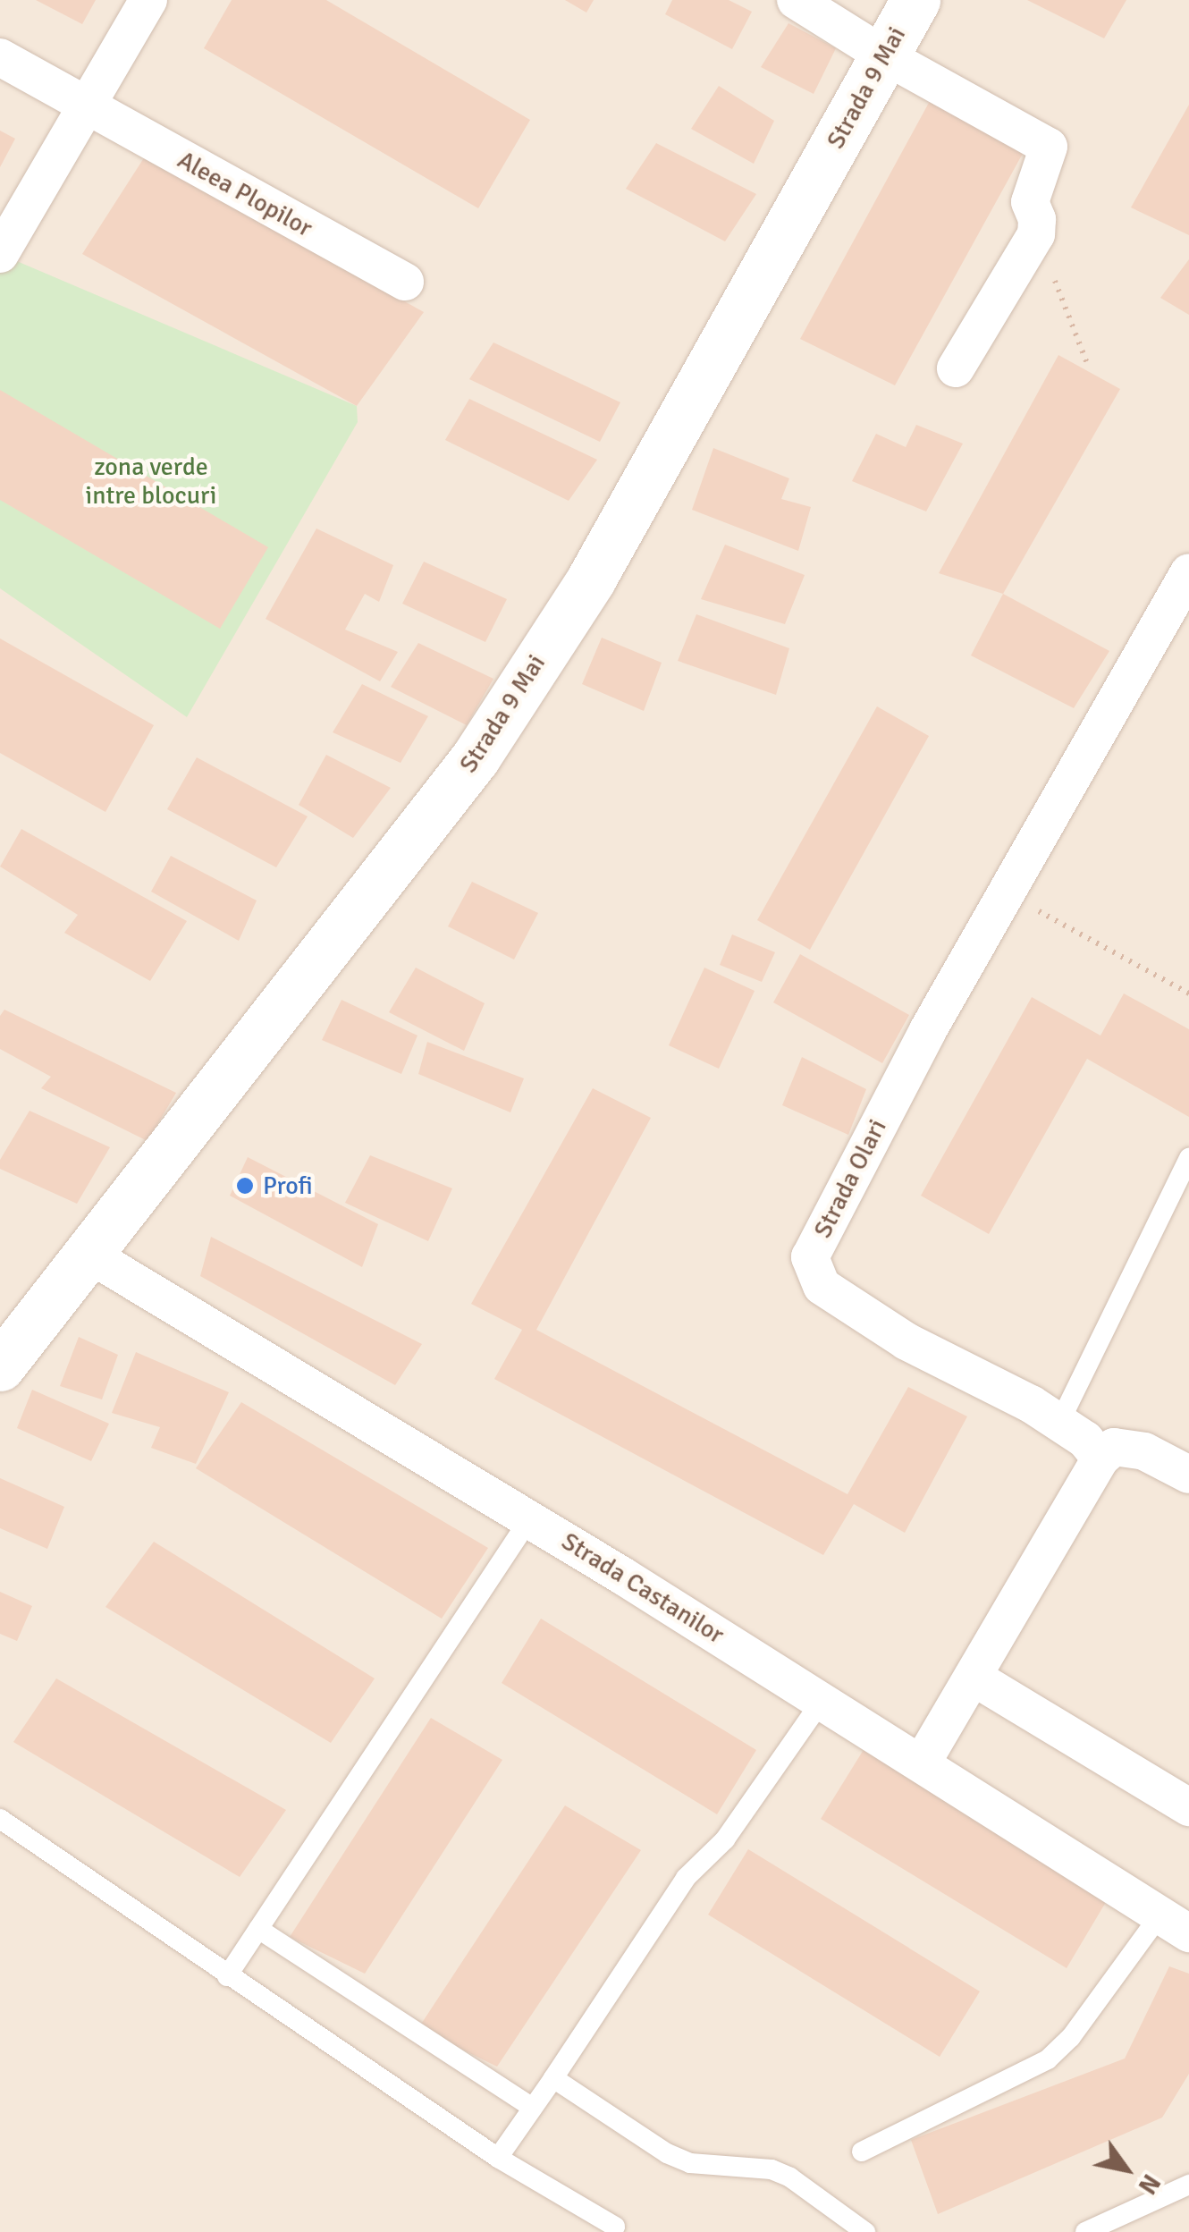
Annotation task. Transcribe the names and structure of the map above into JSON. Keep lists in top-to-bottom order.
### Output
{
  "streets": {
    "main road": ["Strada 9 Mai"],
    "street": ["Aleea Plopilor", "Strada Olari", "Strada Castanilor"]
  },
  "crossings": [
    ["Strada 9 Mai", "Strada Castanilor"]
  ],
  "parks": ["zona verde intre blocuri"],
  "places": ["Profi"],
  "north": "bottom right"
}
